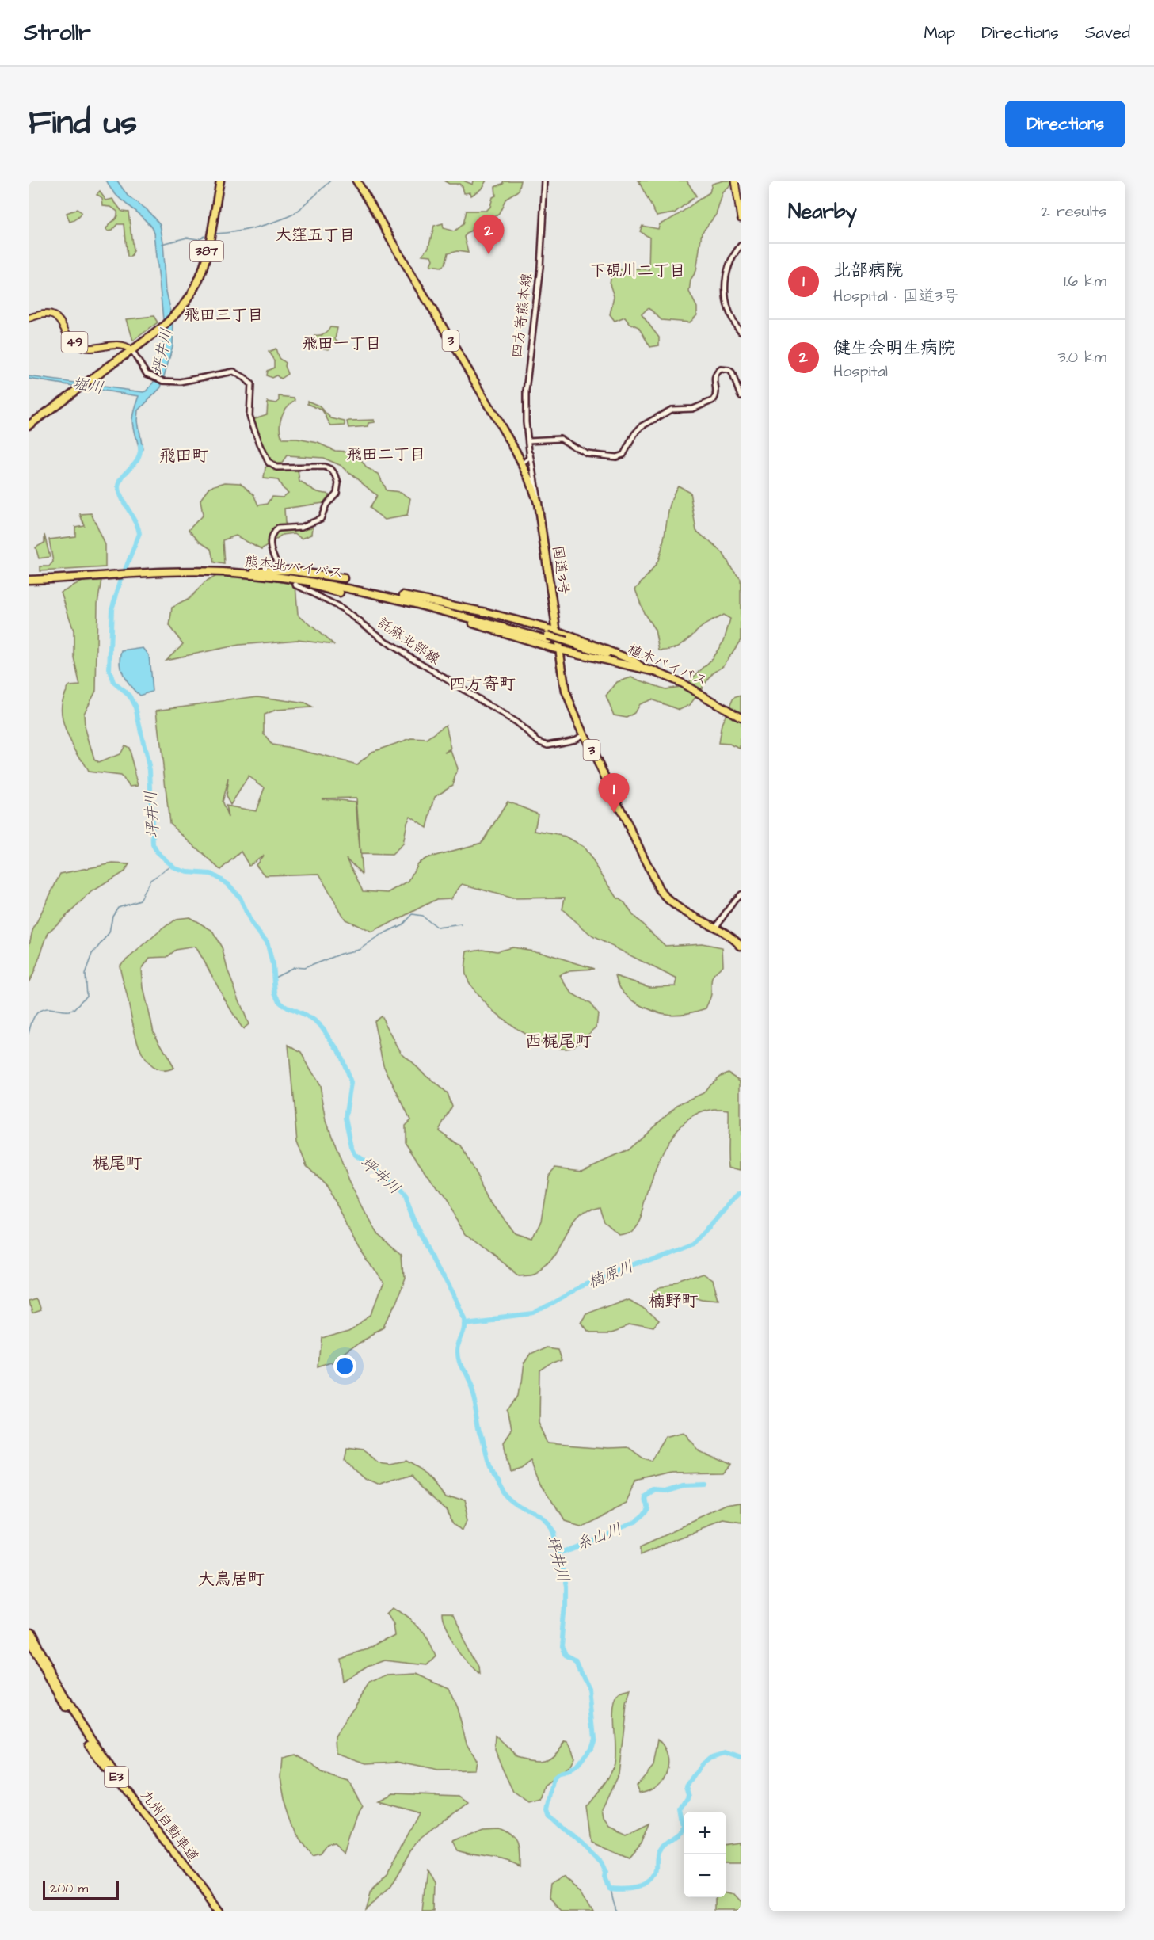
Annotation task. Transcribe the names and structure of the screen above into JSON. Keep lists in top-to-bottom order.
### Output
{
  "streets": {
    "highway": [
      "387",
      "3",
      "熊本北バイパス",
      "国道3号",
      "植木バイパス",
      "E3",
      "九州自動車道"
    ],
    "main road": ["四方寄熊本線", "49", "託麻北部線"]
  },
  "crossings": [
    ["387", "49"],
    ["四方寄熊本線", "国道3号"],
    ["熊本北バイパス", "植木バイパス"],
    ["国道3号", "託麻北部線"]
  ],
  "districts": [
    "大窪五丁目",
    "下硯川二丁目",
    "飛田三丁目",
    "飛田一丁目",
    "飛田二丁目",
    "飛田町",
    "四方寄町",
    "西梶尾町",
    "梶尾町",
    "楠野町",
    "大鳥居町"
  ],
  "water": [
    "坪井川",
    "堀川",
    "楠原川",
    "糸山川"
  ],
  "scale_bar": "200 m",
  "page": {
    "header": "Strollr",
    "nav": ["Map", "Directions", "Saved"],
    "title": "Find us",
    "buttons": "Directions",
    "heading": ["Nearby", "2 results"],
    "pins": ["2", "1"],
    "list": [
      {
        "mark": "1",
        "name": "北部病院",
        "note": "Hospital · 国道3号",
        "value": "1.6 km"
      },
      {
        "mark": "2",
        "name": "健生会明生病院",
        "note": "Hospital",
        "value": "3.0 km"
      }
    ],
    "map_buttons": ["+", "−"],
    "scale": "200 m"
  }
}
